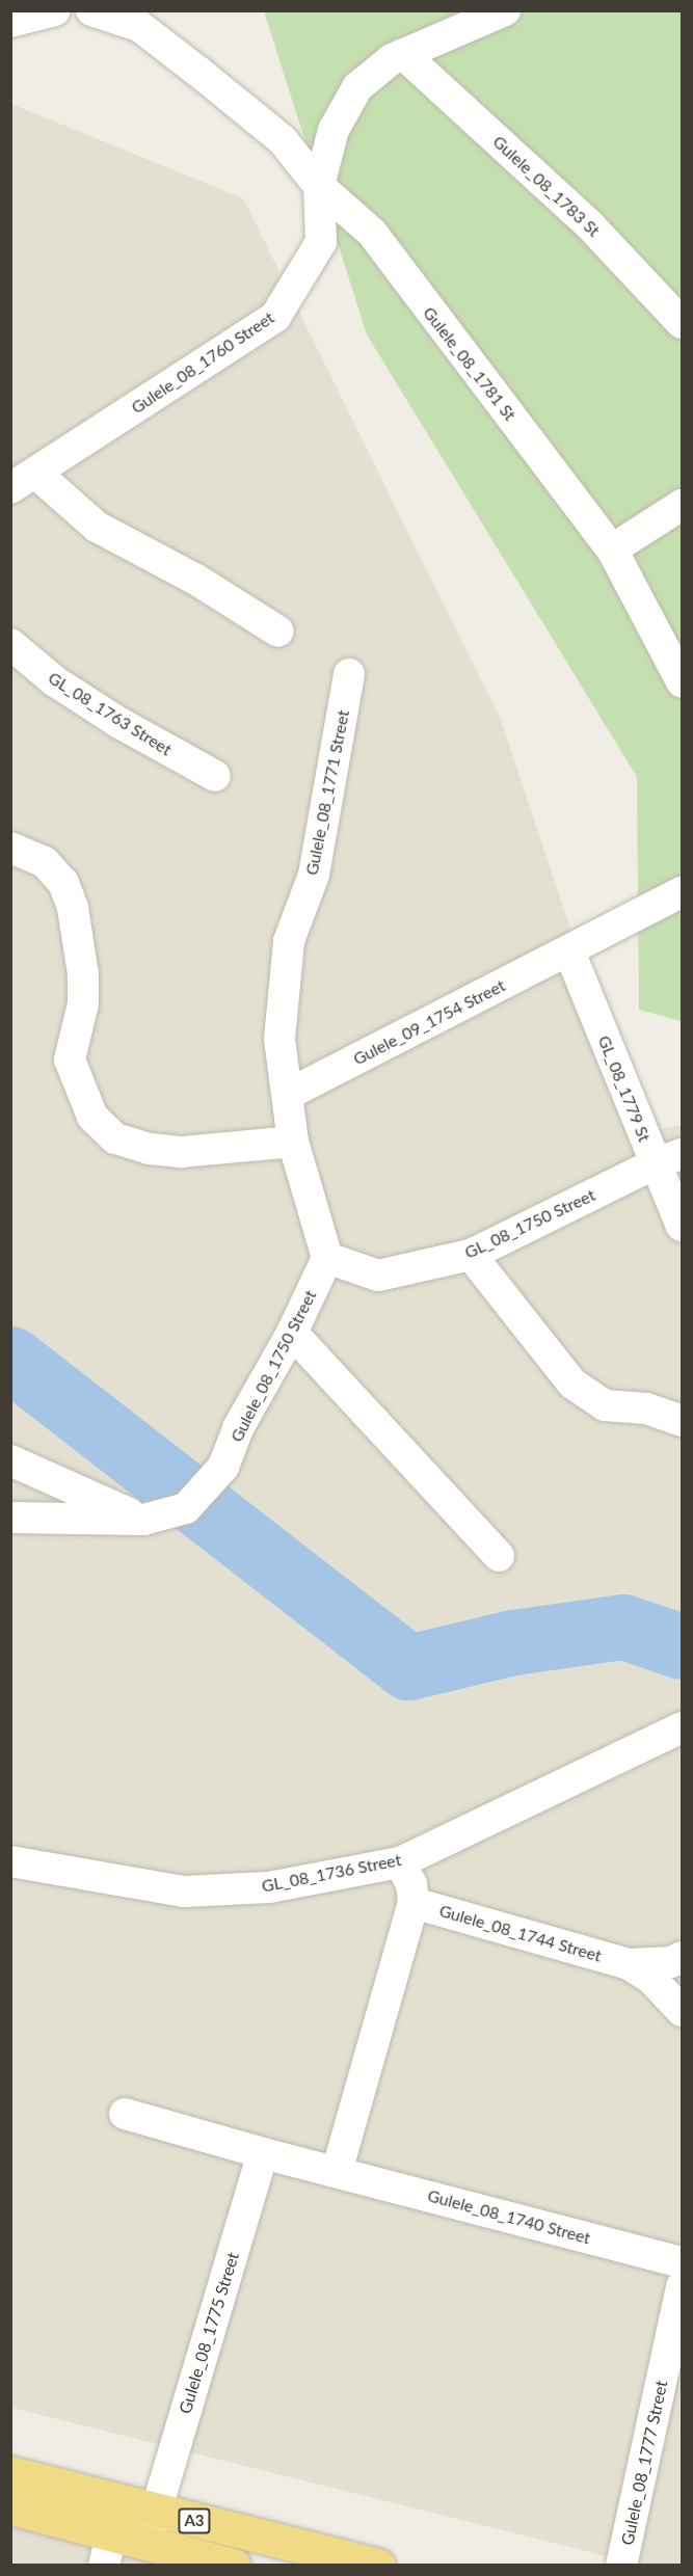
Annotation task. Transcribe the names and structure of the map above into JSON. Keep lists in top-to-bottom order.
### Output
{
  "streets": {
    "highway": ["A3"],
    "street": [
      "Gulele_08_1783 St",
      "Gulele_08_1760 Street",
      "Gulele_08_1781 St",
      "GL_08_1763 Street",
      "Gulele_08_1771 Street",
      "Gulele_09_1754 Street",
      "GL_08_1779 St",
      "GL_08_1750 Street",
      "Gulele_08_1750 Street",
      "GL_08_1736 Street",
      "Gulele_08_1744 Street",
      "Gulele_08_1740 Street",
      "Gulele_08_1775 Street",
      "Gulele_08_1777 Street"
    ]
  },
  "crossings": [
    ["Gulele_08_1783 St", "Gulele_08_1760 Street"],
    ["Gulele_08_1760 Street", "Gulele_08_1781 St"],
    ["Gulele_08_1771 Street", "Gulele_09_1754 Street"],
    ["Gulele_08_1771 Street", "GL_08_1750 Street"],
    ["Gulele_08_1771 Street", "Gulele_08_1750 Street"],
    ["Gulele_09_1754 Street", "GL_08_1779 St"],
    ["GL_08_1779 St", "GL_08_1750 Street"],
    ["GL_08_1750 Street", "Gulele_08_1750 Street"],
    ["Gulele_08_1740 Street", "Gulele_08_1775 Street"],
    ["Gulele_08_1775 Street", "A3"]
  ]
}
